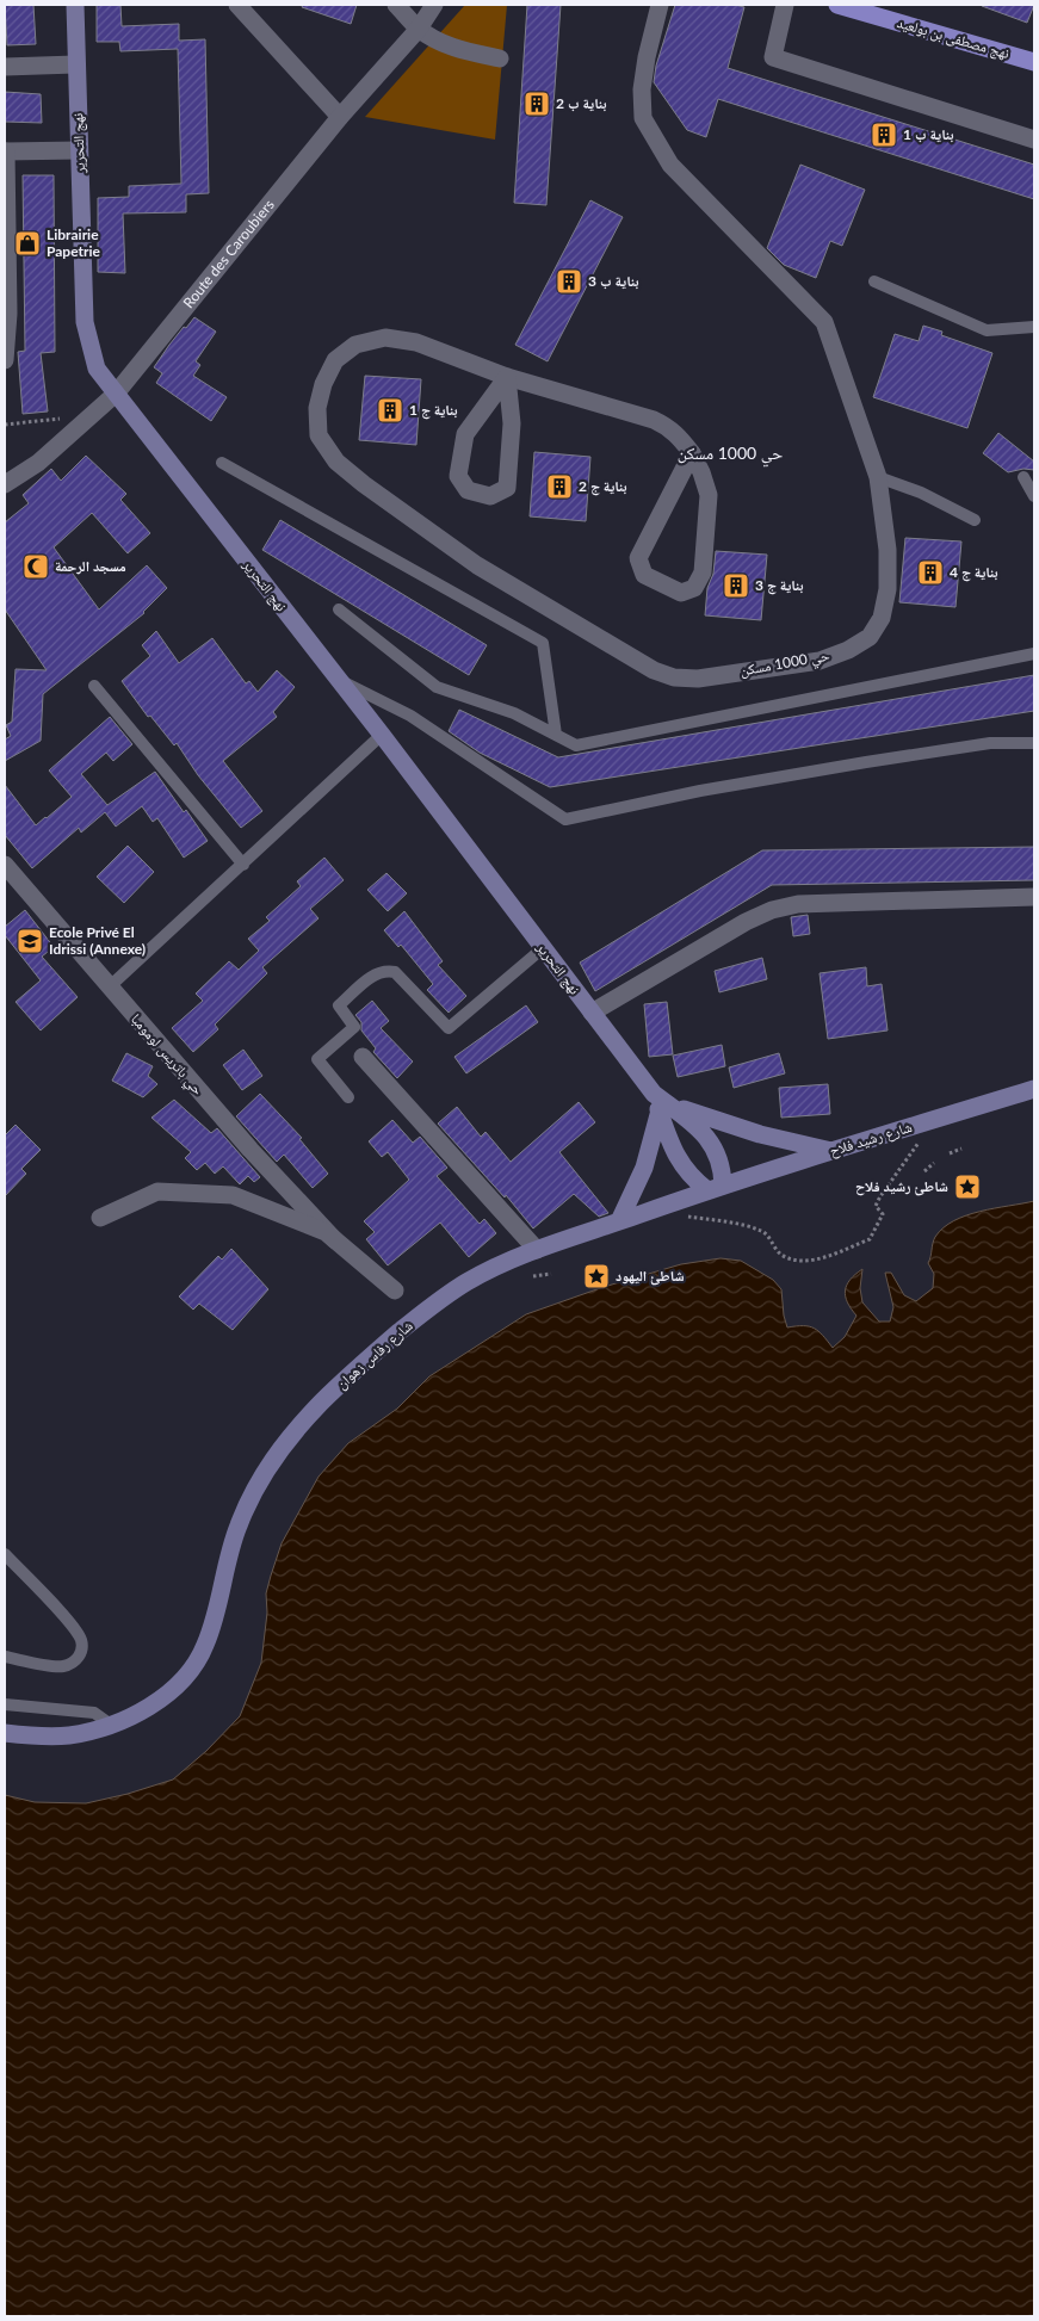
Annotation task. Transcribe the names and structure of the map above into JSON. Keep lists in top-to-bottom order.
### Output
{
  "streets": {
    "main road": ["نهج مصطفى بن بولعيد"],
    "street": [
      "نهج التحرير",
      "Route des Caroubiers",
      "حي 1000 مسكن",
      "حي باتريس لومومبا",
      "شارع رشيد فلاح",
      "شارع رفاس زهوان"
    ]
  },
  "crossings": [
    ["نهج التحرير", "Route des Caroubiers"],
    ["نهج التحرير", "شارع رشيد فلاح"],
    ["نهج التحرير", "شارع رفاس زهوان"],
    ["شارع رشيد فلاح", "شارع رفاس زهوان"]
  ],
  "districts": ["حي 1000 مسكن"],
  "places": {
    "building": [
      "بناية ب 2",
      "بناية ب 1",
      "بناية ب 3",
      "بناية ج 1",
      "بناية ج 2",
      "بناية ج 4",
      "بناية ج 3"
    ],
    "shop": ["Librairie Papetrie"],
    "mosque": ["مسجد الرحمة"],
    "school or university": ["Ecole Privé El Idrissi (Annexe)"],
    "place": ["شاطئ رشيد فلاح", "شاطئ اليهود"]
  }
}
